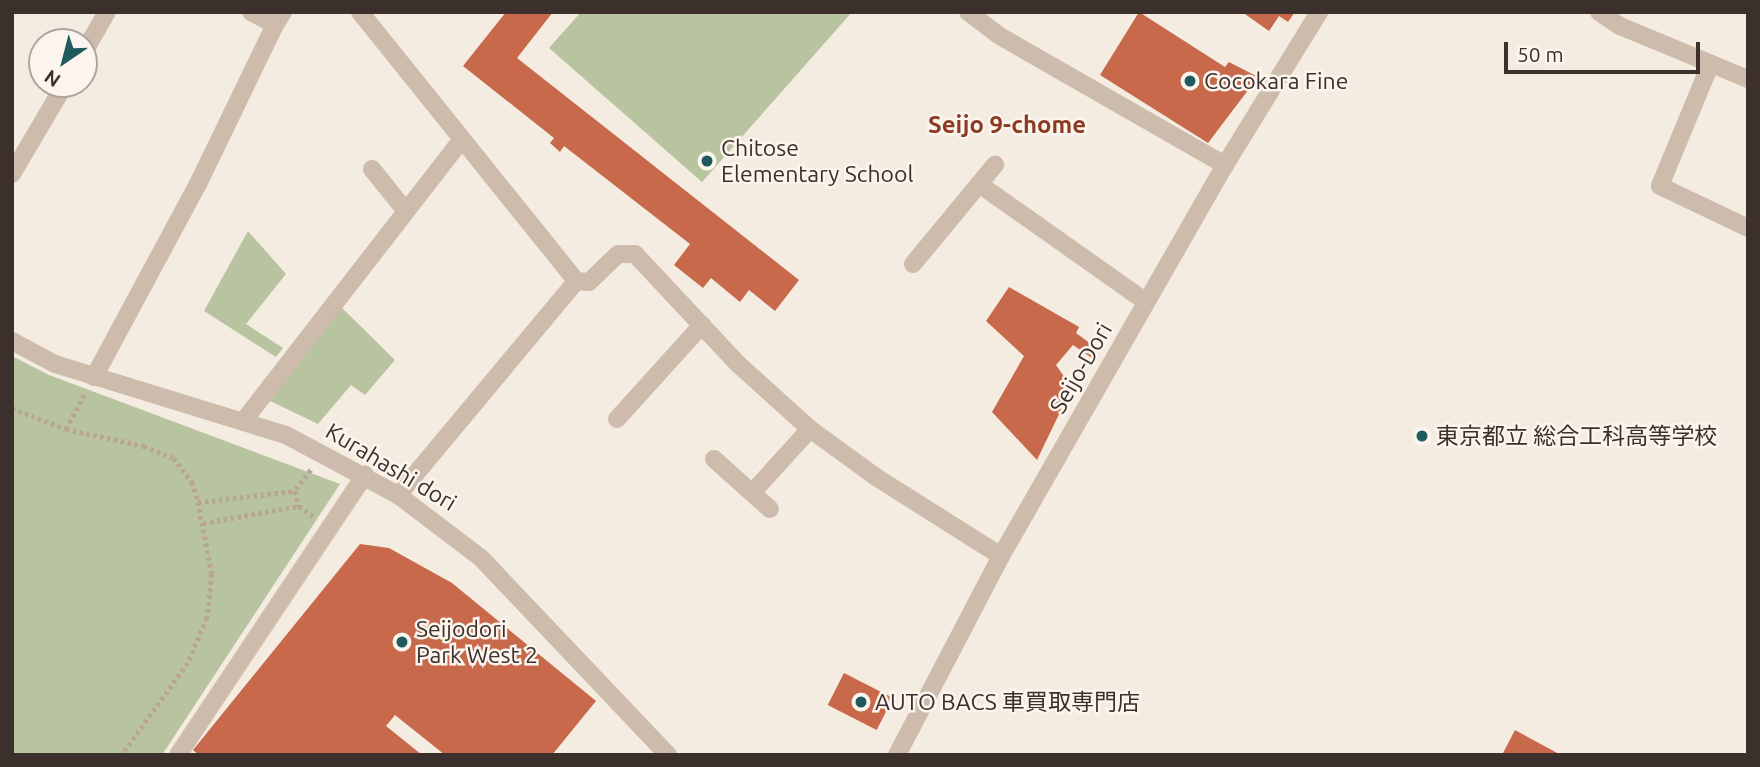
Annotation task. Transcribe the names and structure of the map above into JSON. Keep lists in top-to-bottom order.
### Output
{
  "streets": {
    "street": ["Seijo-Dori", "Kurahashi dori"]
  },
  "districts": ["Seijo 9-chome"],
  "places": [
    "Cocokara Fine",
    "Chitose Elementary School",
    "東京都立 総合工科高等学校",
    "Seijodori Park West 2",
    "AUTO BACS 車買取専門店"
  ],
  "scale_bar": "50 m",
  "north": "bottom left"
}
